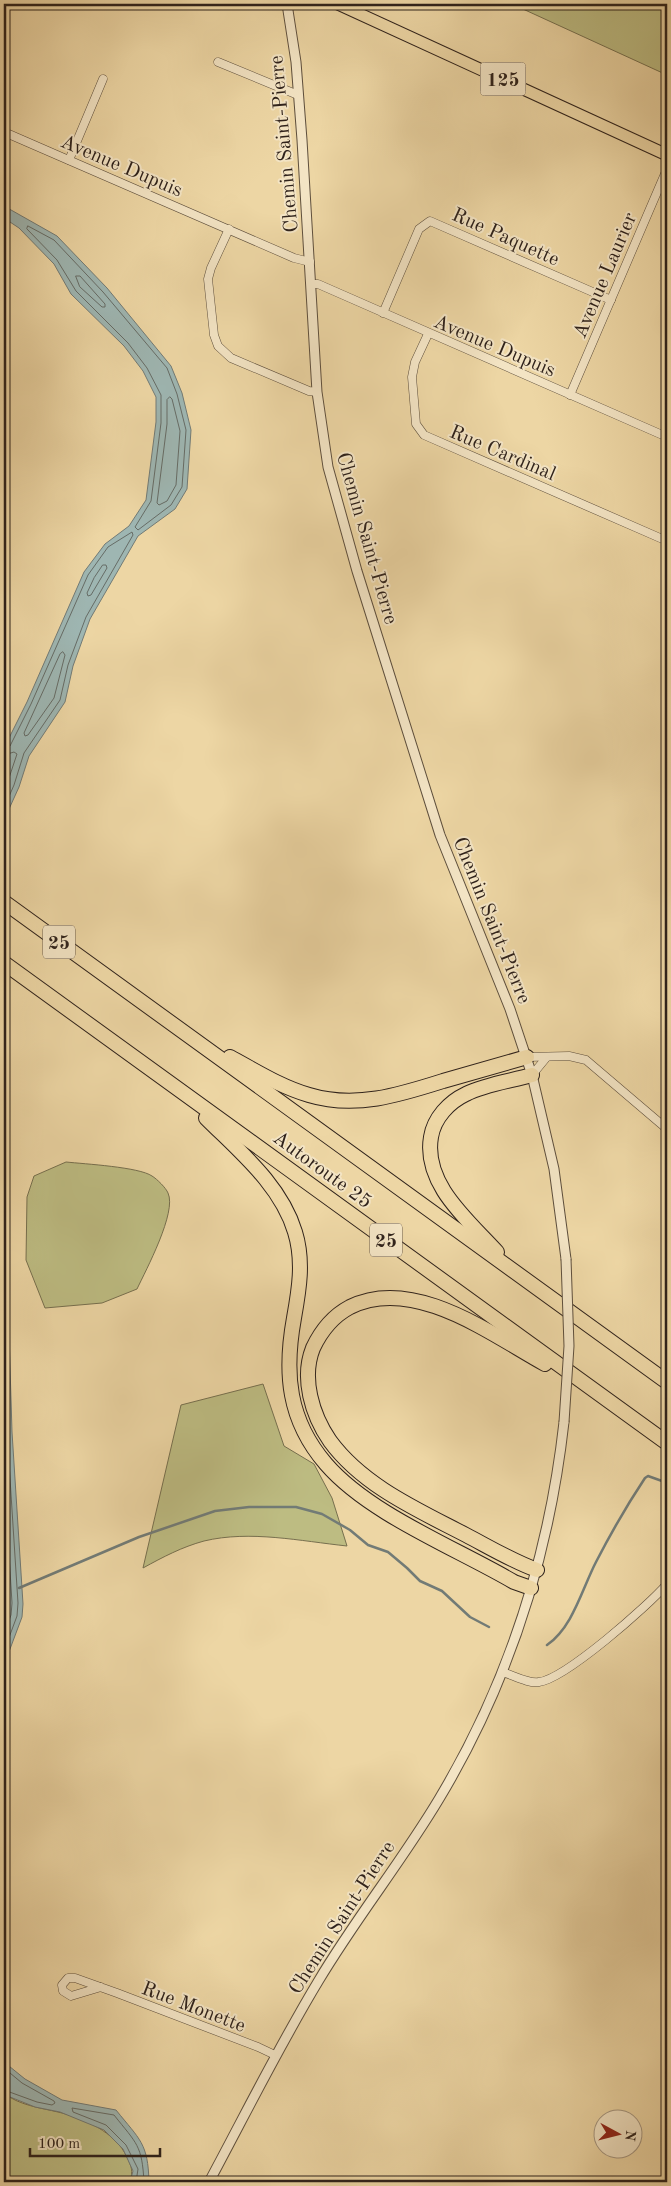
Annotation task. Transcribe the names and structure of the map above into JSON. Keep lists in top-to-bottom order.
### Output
{
  "streets": {
    "highway": ["25", "Autoroute 25"],
    "main road": ["125"],
    "street": [
      "Chemin Saint-Pierre",
      "Avenue Dupuis",
      "Rue Paquette",
      "Avenue Laurier",
      "Rue Cardinal",
      "Rue Monette"
    ]
  },
  "crossings": [
    ["Chemin Saint-Pierre", "Avenue Dupuis"],
    ["Chemin Saint-Pierre", "Rue Monette"],
    ["Avenue Dupuis", "Rue Paquette"],
    ["Avenue Dupuis", "Avenue Laurier"],
    ["Avenue Dupuis", "Rue Cardinal"],
    ["Rue Paquette", "Avenue Laurier"]
  ],
  "scale_bar": "100 m",
  "north": "right"
}
